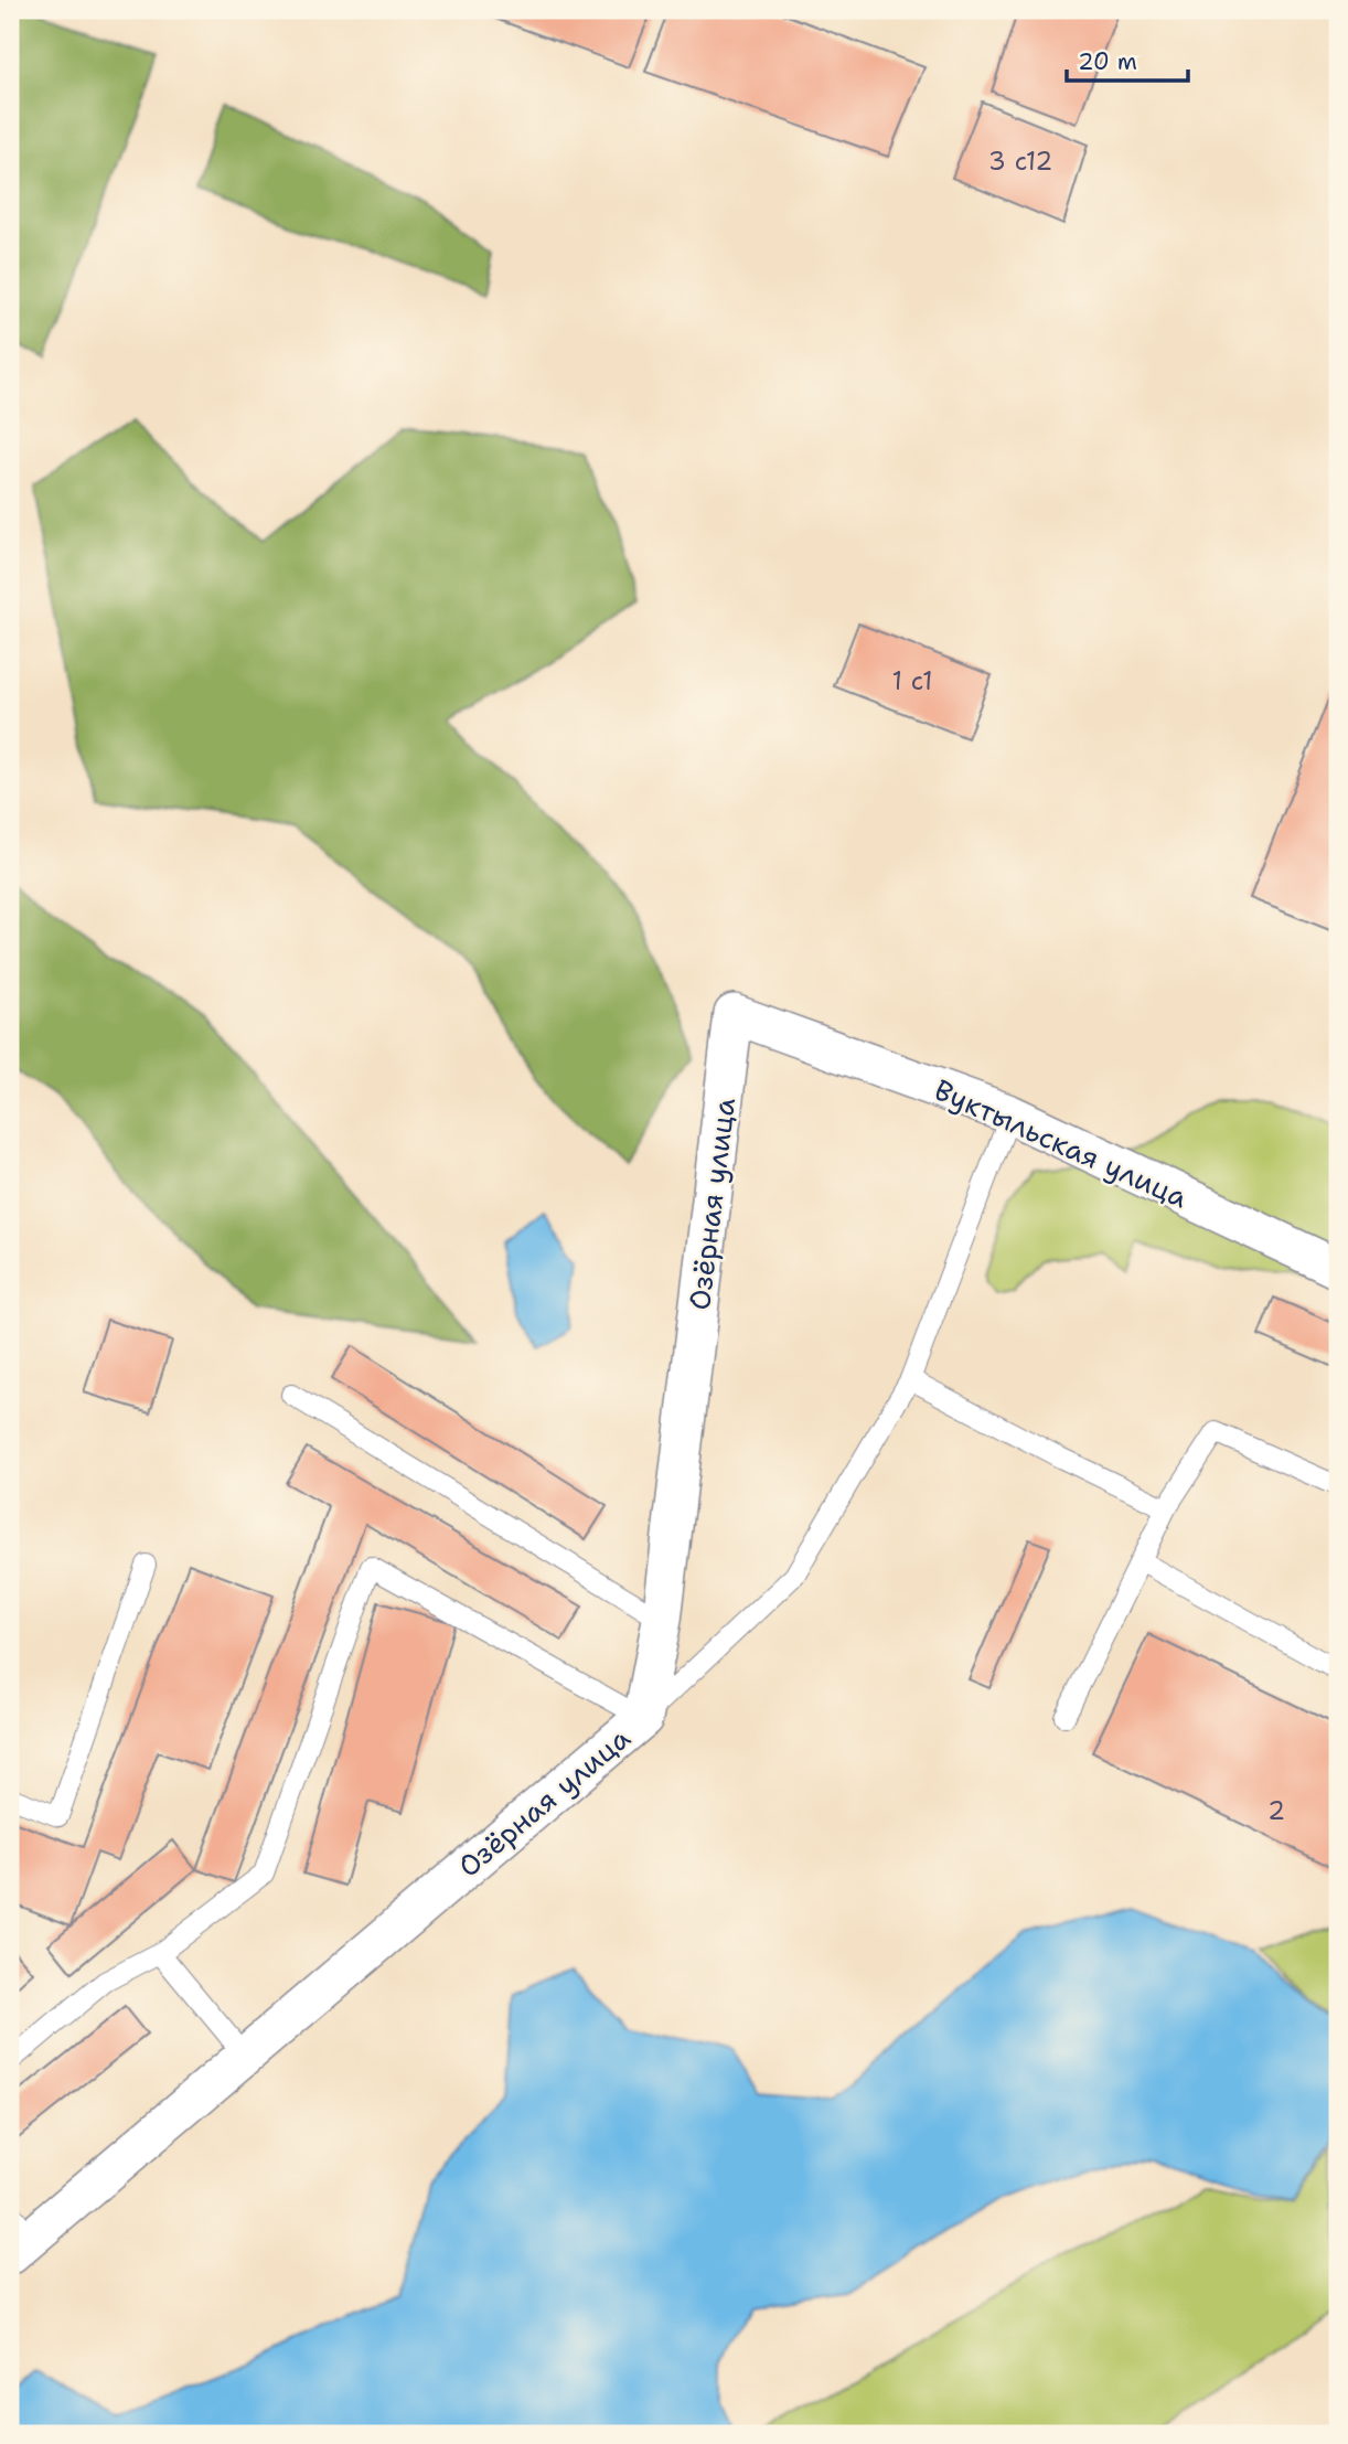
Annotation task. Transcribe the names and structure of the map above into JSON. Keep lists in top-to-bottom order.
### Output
{
  "streets": {
    "street": ["Вуктыльская улица", "Озёрная улица"]
  },
  "crossings": [
    ["Вуктыльская улица", "Озёрная улица"]
  ],
  "house_numbers": ["3 с12", "1 с1", "2"],
  "scale_bar": "20 m"
}
